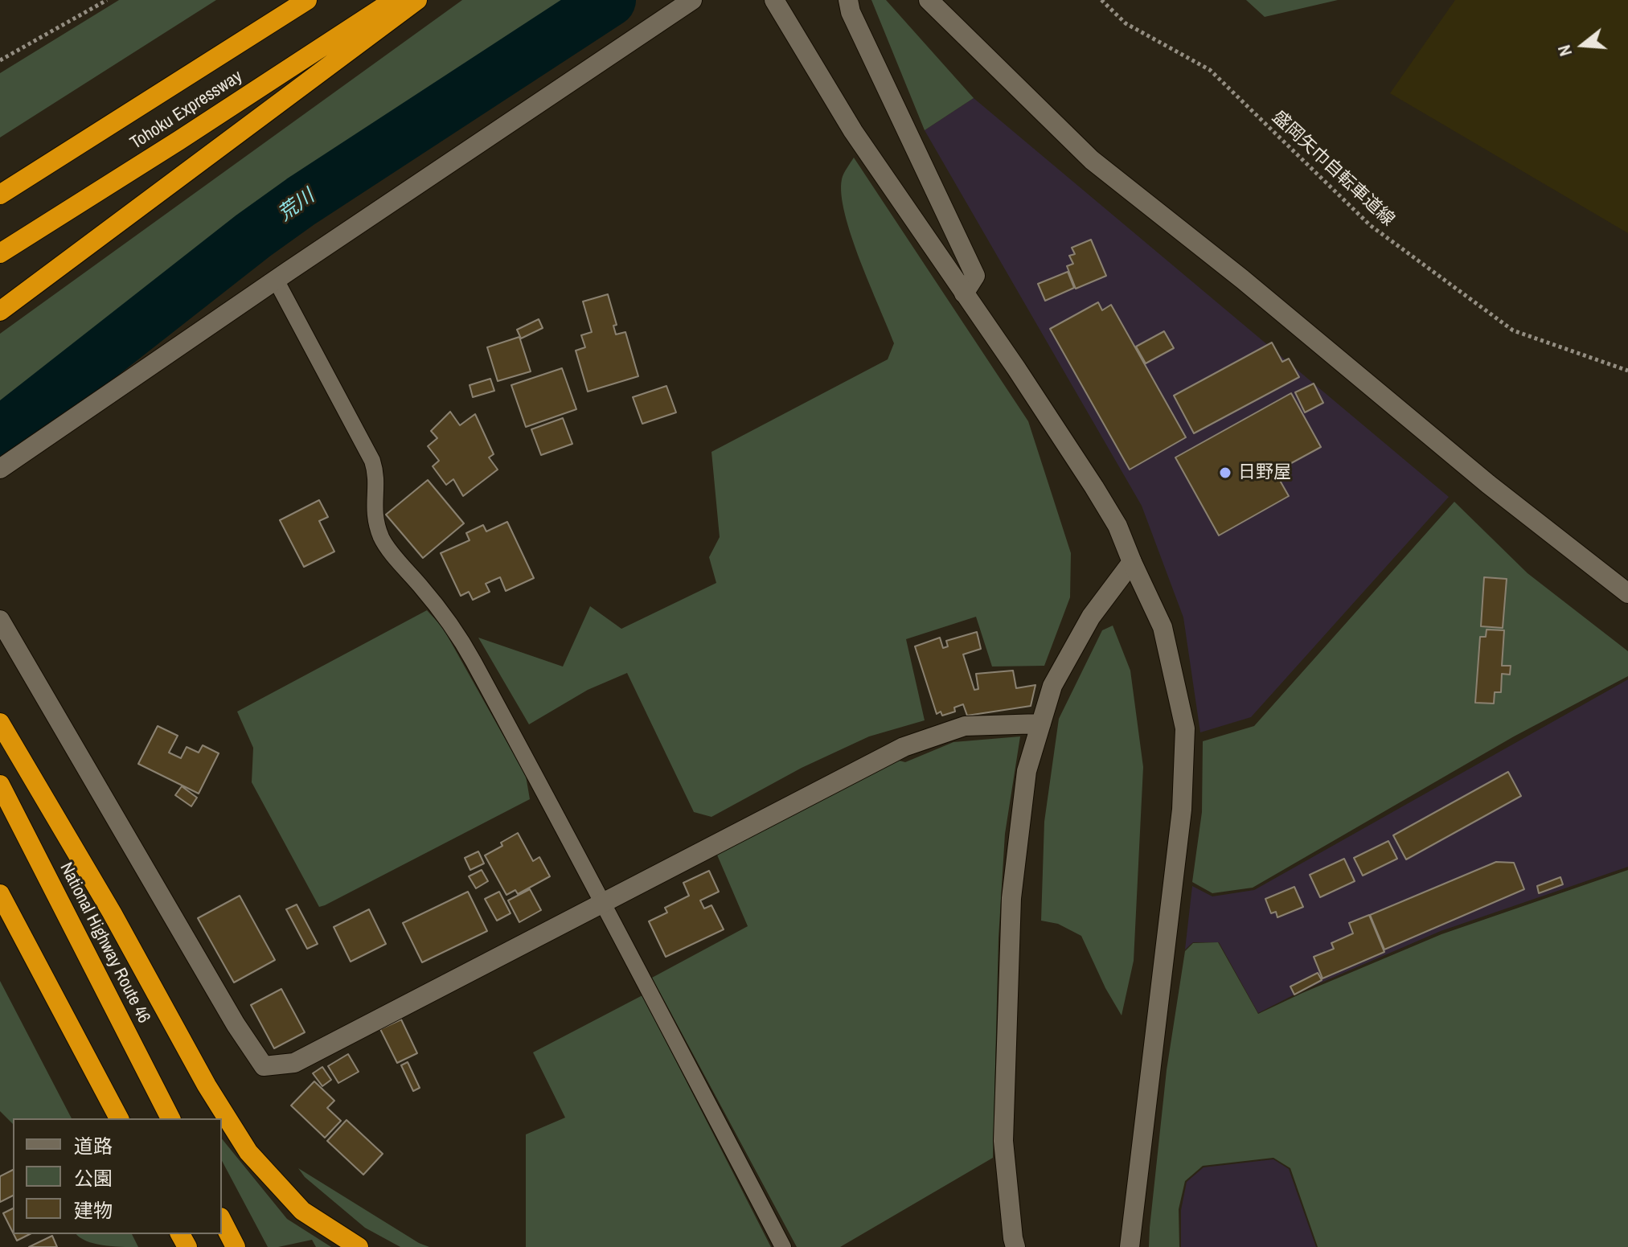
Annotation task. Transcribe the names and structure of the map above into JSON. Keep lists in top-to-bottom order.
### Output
{
  "streets": {
    "highway": ["Tohoku Expressway", "National Highway Route 46"],
    "path": ["盛岡矢巾自転車道線"]
  },
  "water": ["荒川"],
  "places": ["日野屋"],
  "legend": ["道路", "公園", "建物"],
  "north": "left"
}
